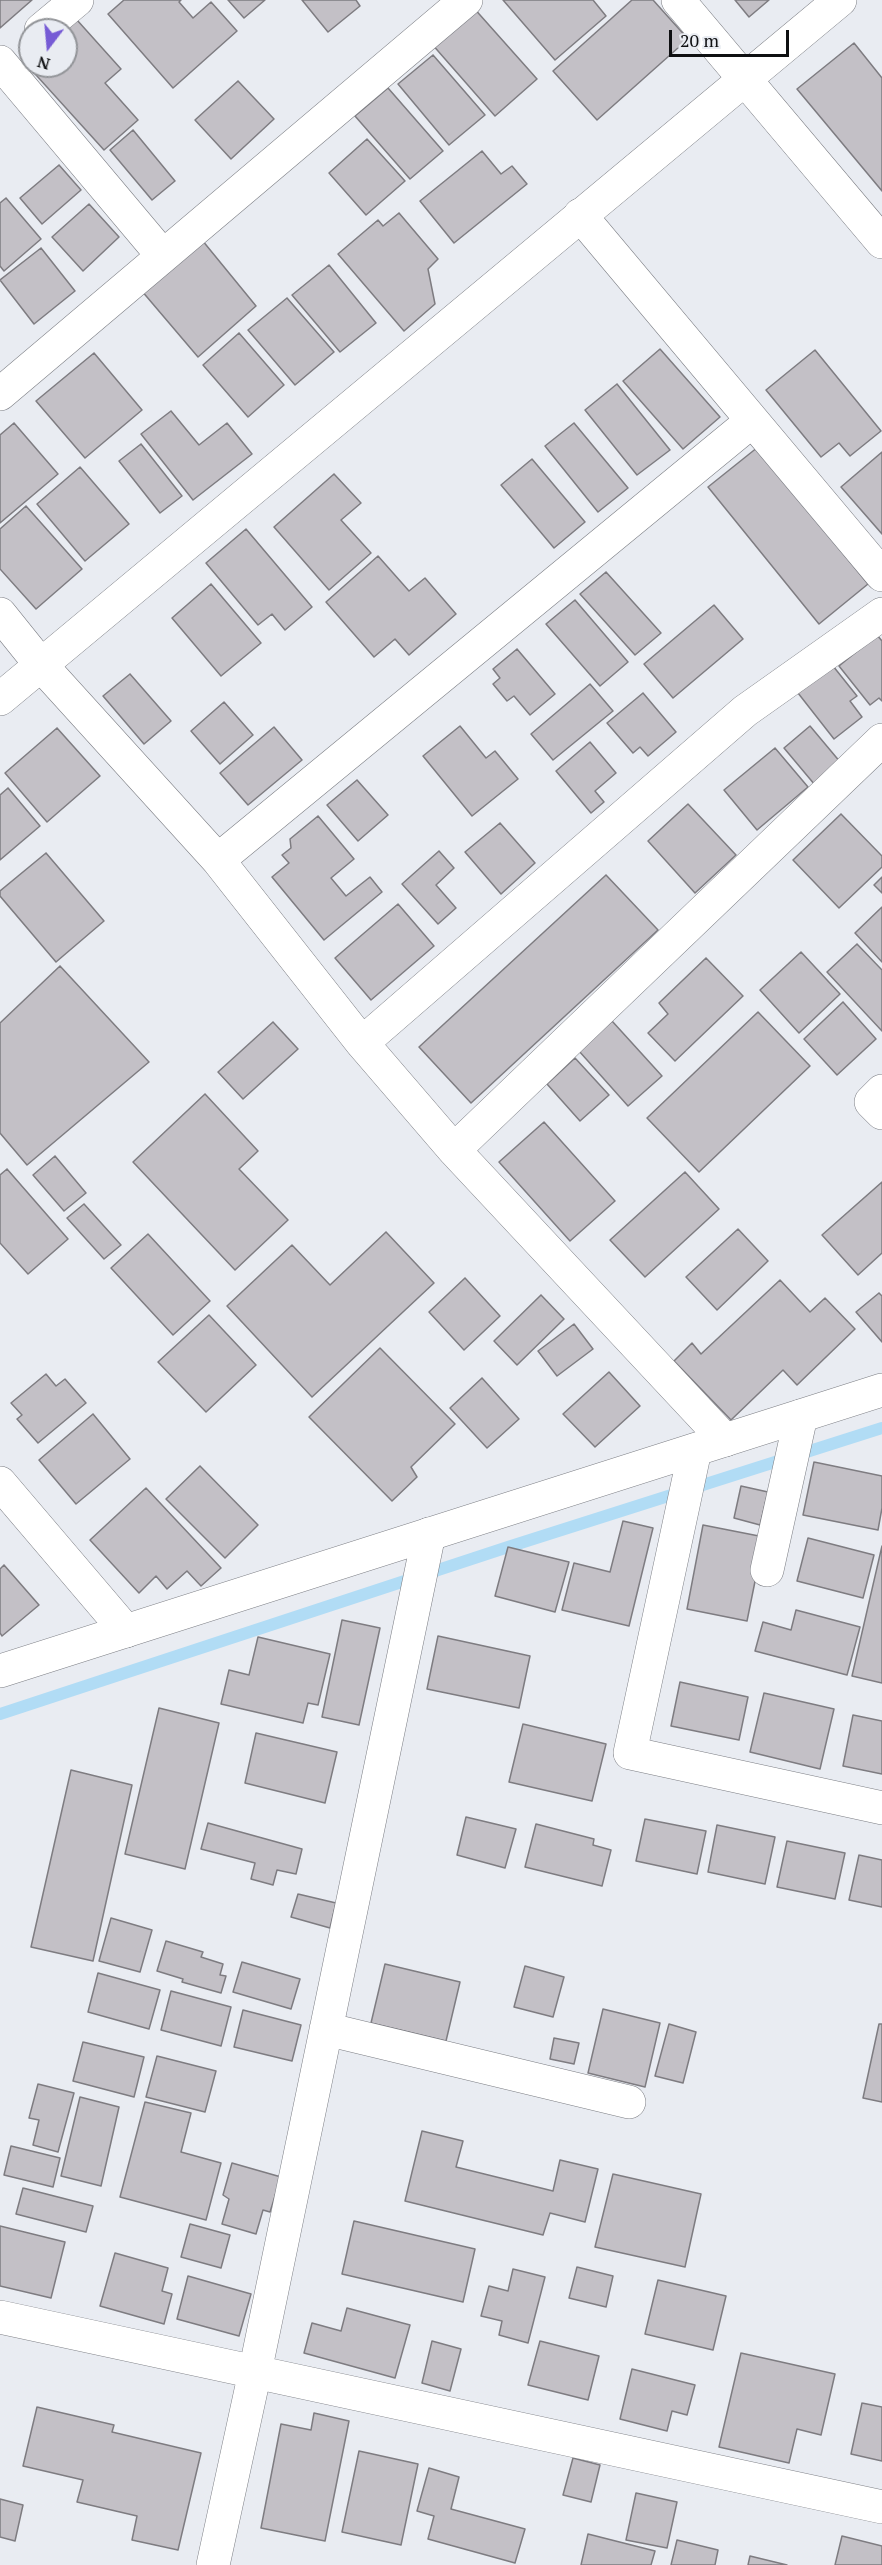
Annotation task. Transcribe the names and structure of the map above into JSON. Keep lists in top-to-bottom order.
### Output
{
  "scale_bar": "20 m",
  "north": "bottom"
}
